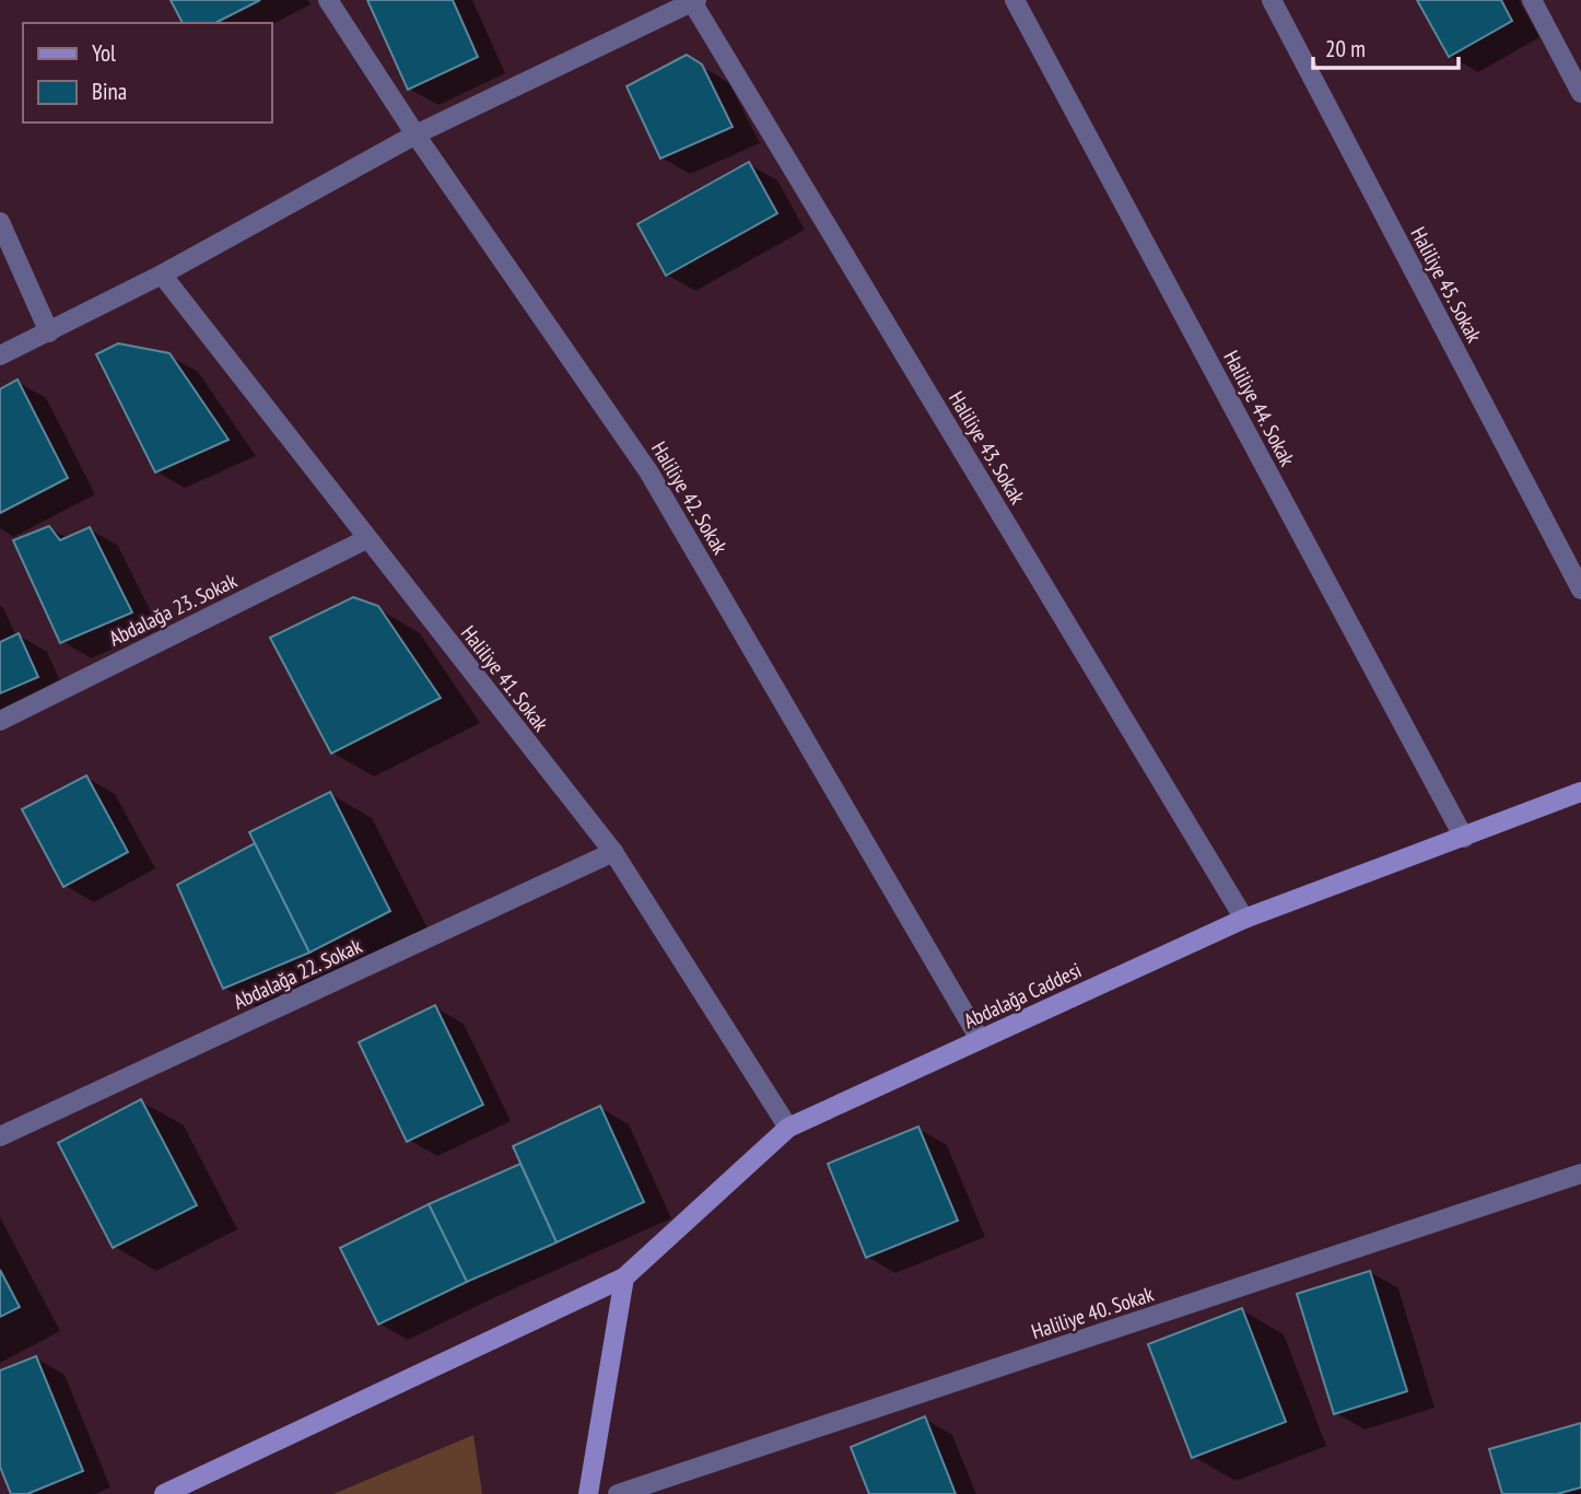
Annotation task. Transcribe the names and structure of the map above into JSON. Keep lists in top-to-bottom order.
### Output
{
  "streets": {
    "street": [
      "Haliliye 45. Sokak",
      "Haliliye 44. Sokak",
      "Haliliye 43. Sokak",
      "Haliliye 42. Sokak",
      "Abdalağa 23. Sokak",
      "Haliliye 41. Sokak",
      "Abdalağa 22. Sokak",
      "Abdalağa Caddesi",
      "Haliliye 40. Sokak"
    ]
  },
  "crossings": [
    ["Haliliye 44. Sokak", "Abdalağa Caddesi"],
    ["Haliliye 43. Sokak", "Abdalağa Caddesi"],
    ["Haliliye 42. Sokak", "Abdalağa Caddesi"],
    ["Abdalağa 23. Sokak", "Haliliye 41. Sokak"],
    ["Haliliye 41. Sokak", "Abdalağa 22. Sokak"],
    ["Haliliye 41. Sokak", "Abdalağa Caddesi"]
  ],
  "legend": ["Yol", "Bina"],
  "scale_bar": "20 m"
}
